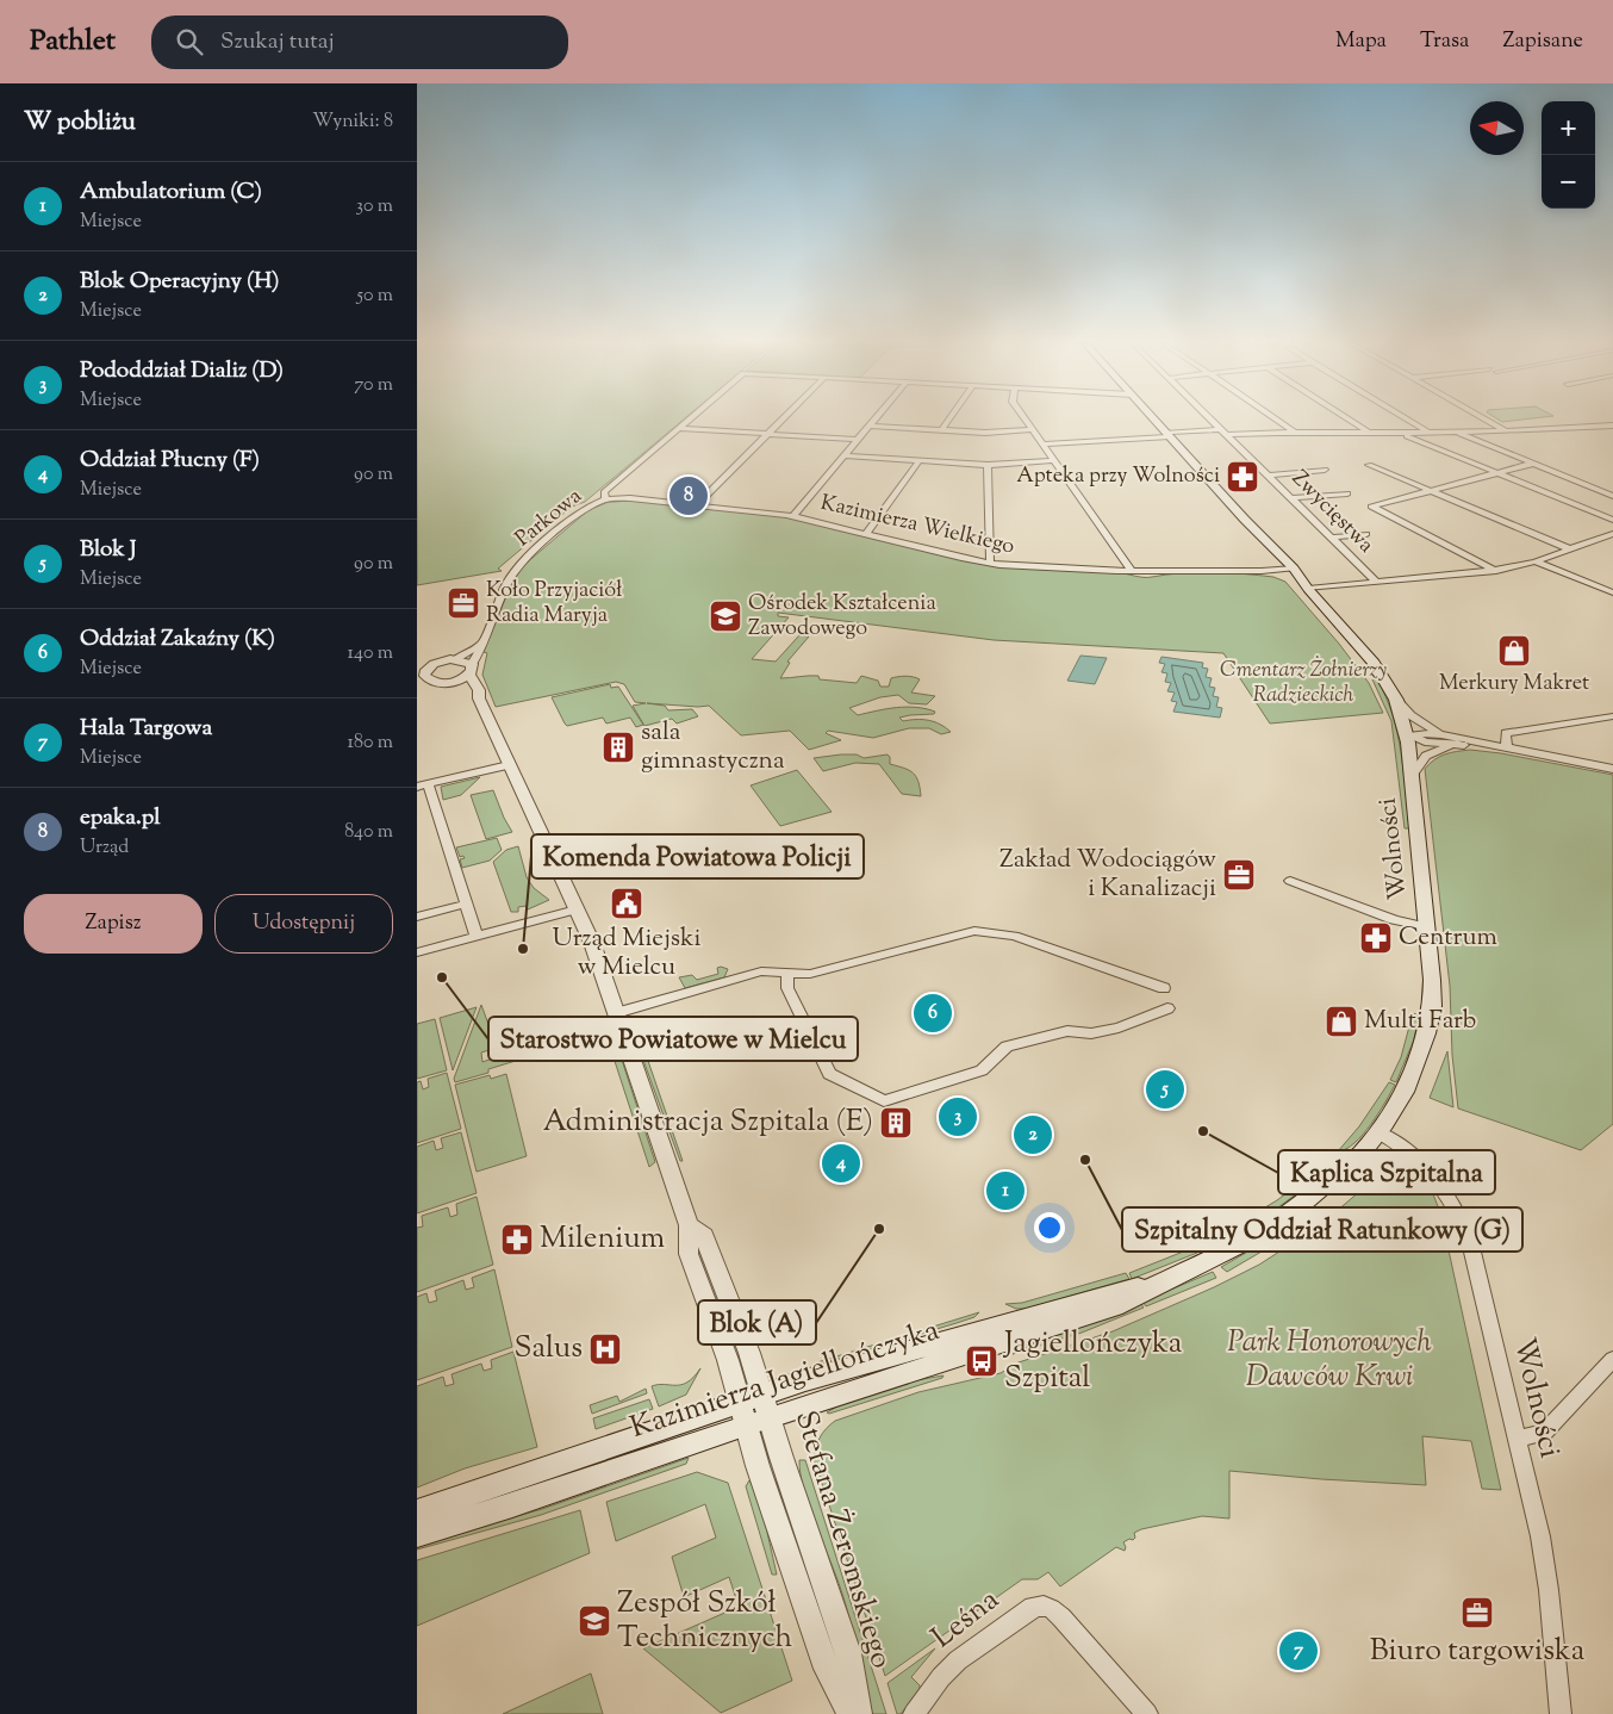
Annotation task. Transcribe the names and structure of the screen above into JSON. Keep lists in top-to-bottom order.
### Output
{
  "streets": {
    "main road": ["Wolności", "Kazimierza Jagiellończyka"],
    "street": [
      "Zwycięstwa",
      "Parkowa",
      "Kazimierza Wielkiego",
      "Stefana Żeromskiego",
      "Leśna"
    ]
  },
  "crossings": [
    ["Parkowa", "Kazimierza Wielkiego"],
    ["Parkowa", "Stefana Żeromskiego"],
    ["Kazimierza Wielkiego", "Wolności"],
    ["Wolności", "Kazimierza Jagiellończyka"],
    ["Kazimierza Jagiellończyka", "Stefana Żeromskiego"]
  ],
  "parks": ["Cmentarz Żołnierzy Radzieckich", "Park Honorowych Dawców Krwi"],
  "places": {
    "pharmacy": ["Apteka przy Wolności", "Centrum", "Milenium"],
    "office": ["Koło Przyjaciół Radia Maryja", "Zakład Wodociągów i Kanalizacji", "Biuro targowiska"],
    "school or university": ["Ośrodek Kształcenia Zawodowego", "Zespół Szkół Technicznych"],
    "shop": ["Merkury Makret", "Multi Farb"],
    "building": ["sala gimnastyczna", "Administracja Szpitala (E)"],
    "public building": ["Urząd Miejski w Mielcu"],
    "other": [
      "Komenda Powiatowa Policji",
      "Starostwo Powiatowe w Mielcu",
      "Kaplica Szpitalna",
      "Szpitalny Oddział Ratunkowy (G)",
      "Blok (A)"
    ],
    "hospital": ["Salus"],
    "bus stop": ["Jagiellończyka Szpital"]
  },
  "north": "left",
  "page": {
    "header": "Pathlet",
    "search": "Szukaj tutaj",
    "nav": ["Mapa", "Trasa", "Zapisane"],
    "heading": ["W pobliżu", "Wyniki: 8"],
    "map_buttons": ["+", "−"],
    "list": [
      {
        "mark": "1",
        "name": "Ambulatorium (C)",
        "note": "Miejsce",
        "value": "30 m"
      },
      {
        "mark": "2",
        "name": "Blok Operacyjny (H)",
        "note": "Miejsce",
        "value": "50 m"
      },
      {
        "mark": "3",
        "name": "Pododdział Dializ (D)",
        "note": "Miejsce",
        "value": "70 m"
      },
      {
        "mark": "4",
        "name": "Oddział Płucny (F)",
        "note": "Miejsce",
        "value": "90 m"
      },
      {
        "mark": "5",
        "name": "Blok J",
        "note": "Miejsce",
        "value": "90 m"
      },
      {
        "mark": "6",
        "name": "Oddział Zakaźny (K)",
        "note": "Miejsce",
        "value": "140 m"
      },
      {
        "mark": "7",
        "name": "Hala Targowa",
        "note": "Miejsce",
        "value": "180 m"
      },
      {
        "mark": "8",
        "name": "epaka.pl",
        "note": "Urząd",
        "value": "840 m"
      }
    ],
    "pins": [
      "8",
      "6",
      "5",
      "3",
      "2",
      "4",
      "1",
      "7"
    ],
    "buttons": ["Zapisz", "Udostępnij"]
  }
}
